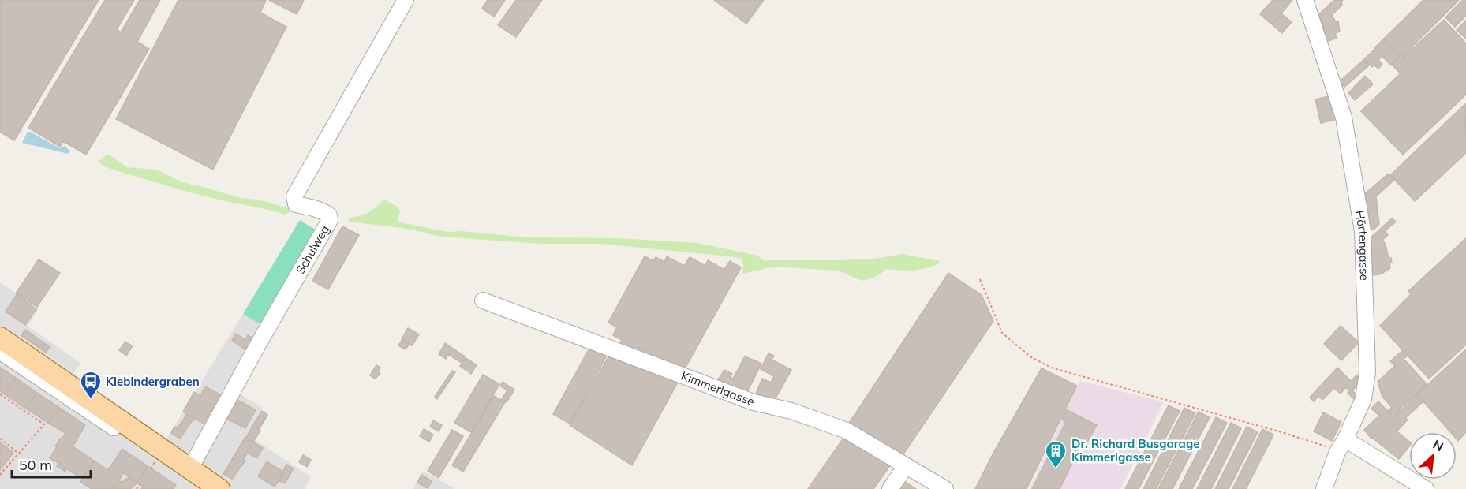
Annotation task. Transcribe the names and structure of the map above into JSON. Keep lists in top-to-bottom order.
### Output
{
  "streets": {
    "street": ["Hörtengasse", "Schulweg", "Kimmerlgasse"]
  },
  "places": {
    "bus stop": ["Klebindergraben"],
    "building": ["Dr. Richard Busgarage Kimmerlgasse"]
  },
  "scale_bar": "50 m",
  "north": "top right"
}
